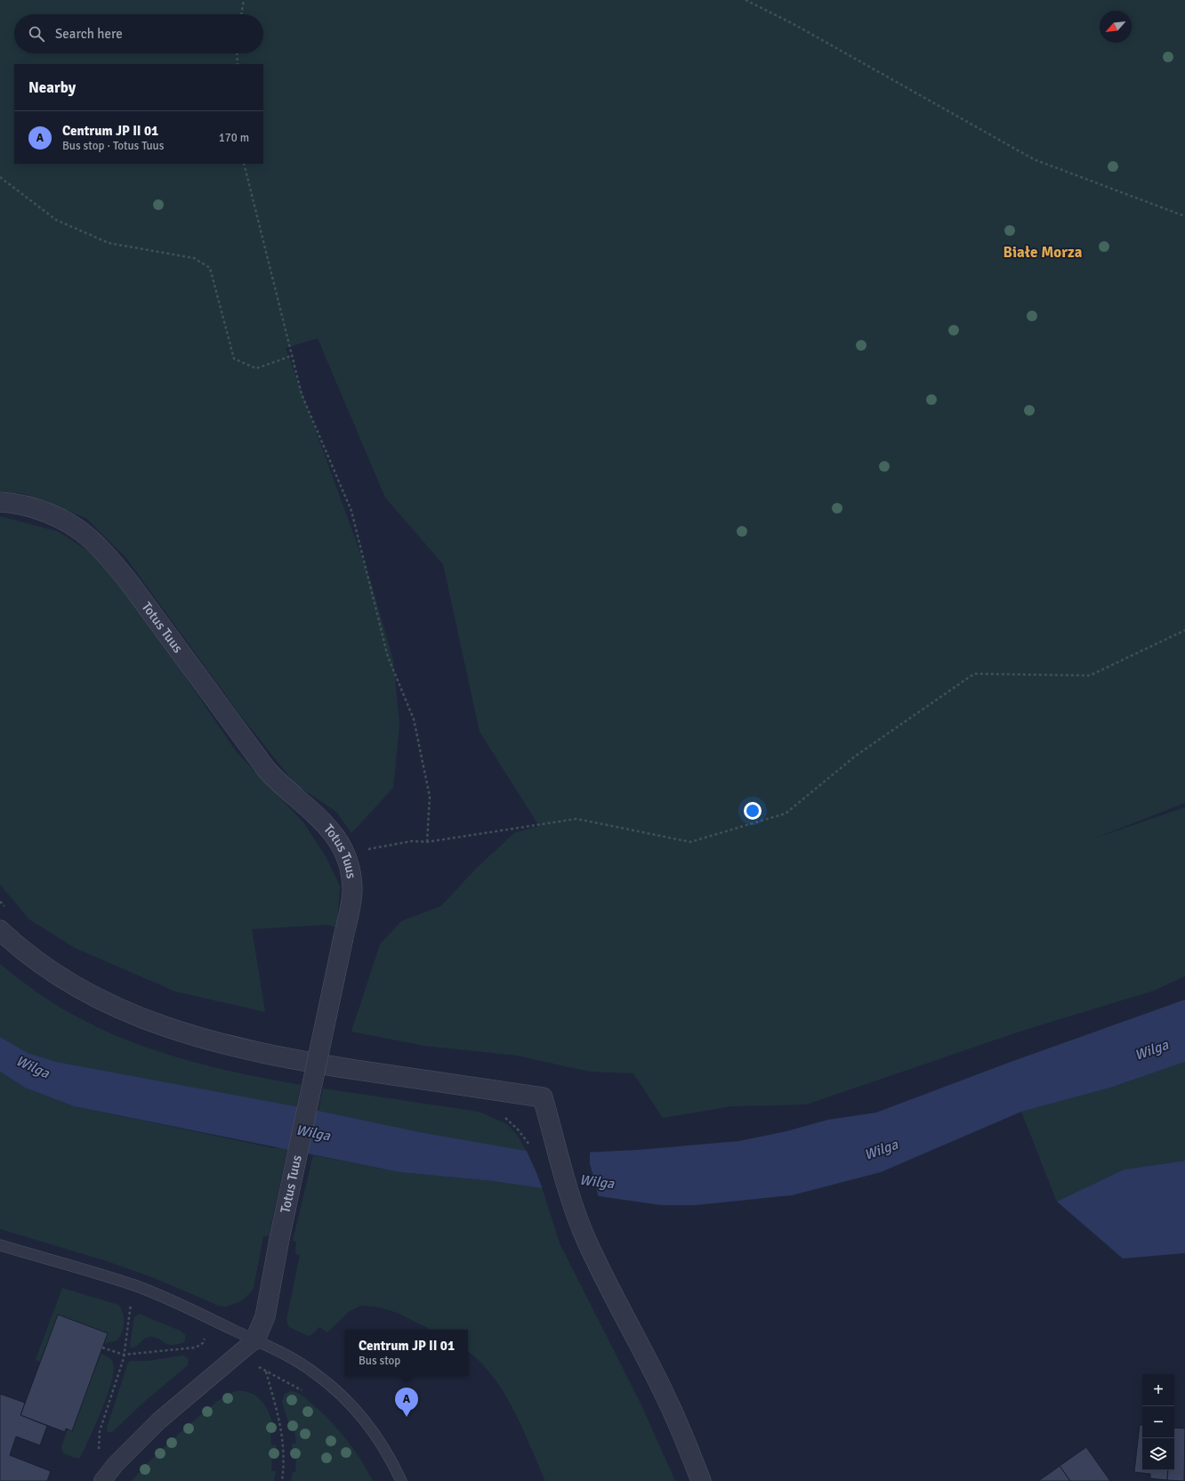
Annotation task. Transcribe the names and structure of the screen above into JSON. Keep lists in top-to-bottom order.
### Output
{
  "streets": {
    "street": ["Totus Tuus"]
  },
  "districts": ["Białe Morza"],
  "water": ["Wilga"],
  "north": "bottom left",
  "page": {
    "search": "Search here",
    "heading": "Nearby",
    "list": [
      {
        "mark": "A",
        "name": "Centrum JP II 01",
        "note": "Bus stop · Totus Tuus",
        "value": "170 m"
      }
    ],
    "popup": ["Centrum JP II 01", "Bus stop"],
    "map_buttons": ["+", "−"],
    "pins": "A"
  }
}
